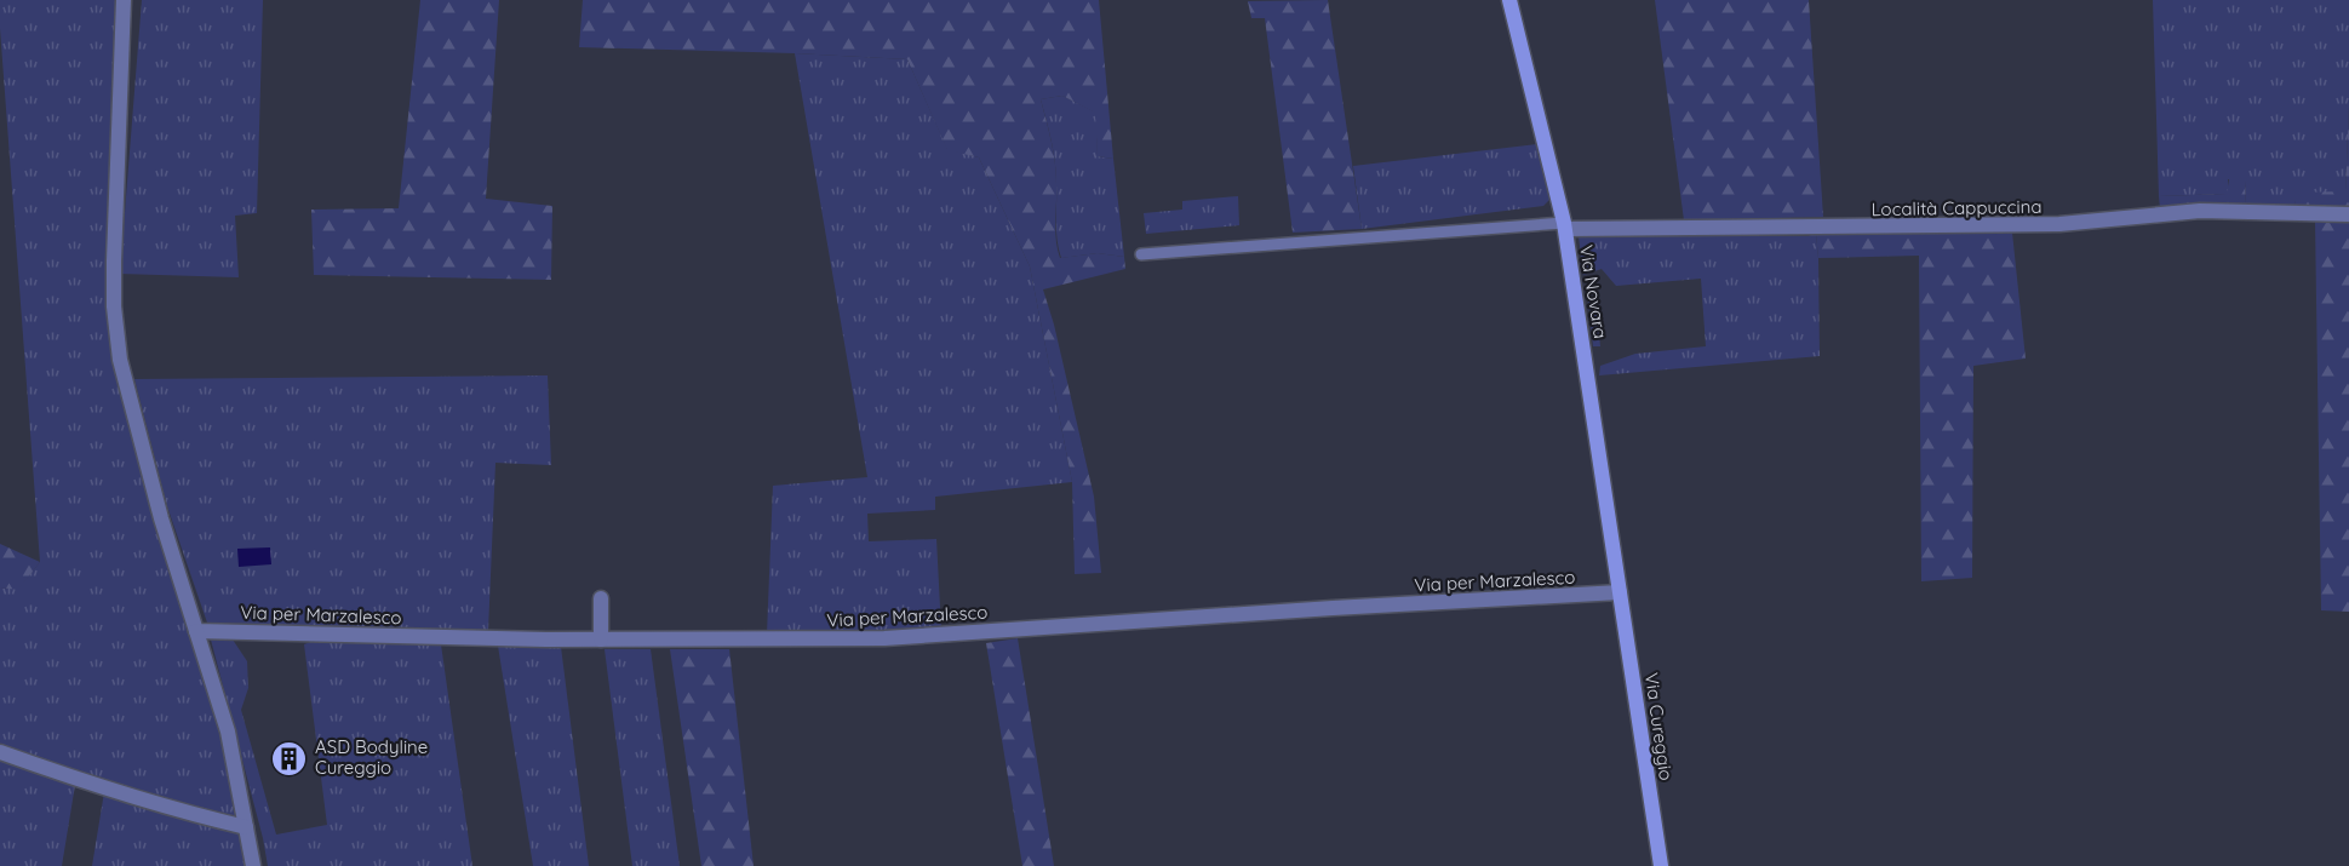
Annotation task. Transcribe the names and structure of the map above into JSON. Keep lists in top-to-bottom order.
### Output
{
  "streets": {
    "main road": ["Via Novara", "Via Cureggio"],
    "street": ["Località Cappuccina", "Via per Marzalesco"]
  },
  "crossings": [
    ["Località Cappuccina", "Via Novara"],
    ["Via Novara", "Via per Marzalesco"],
    ["Via Novara", "Via Cureggio"],
    ["Via per Marzalesco", "Via Cureggio"]
  ],
  "places": {
    "building": ["ASD Bodyline Cureggio"]
  }
}
